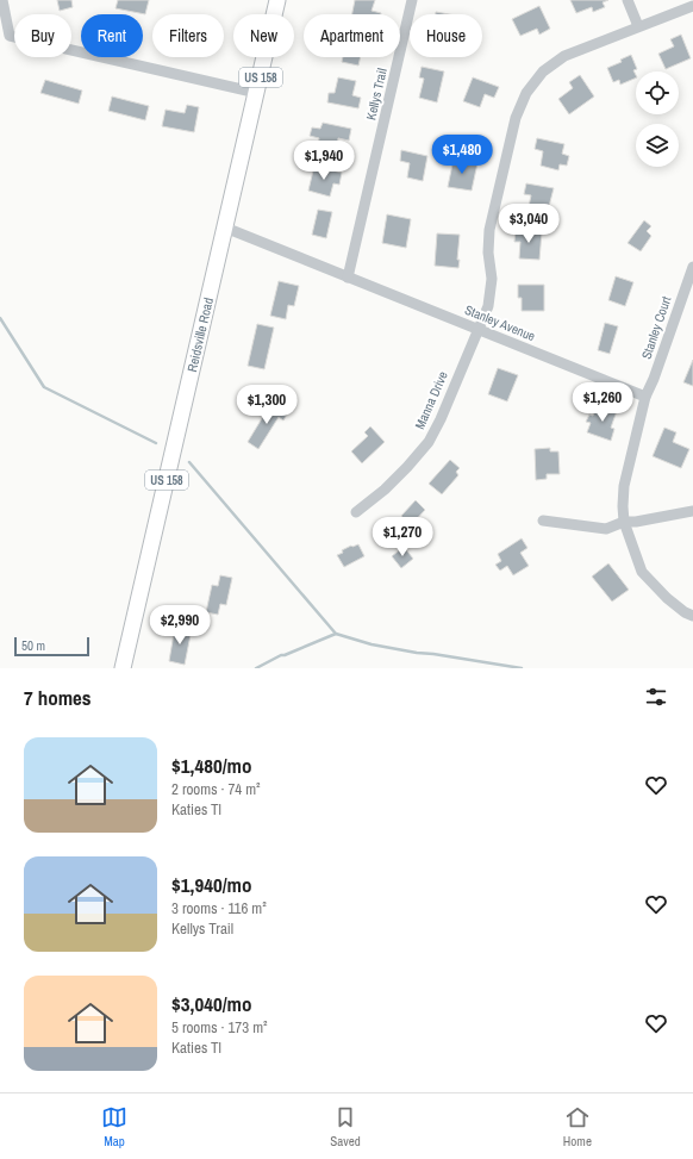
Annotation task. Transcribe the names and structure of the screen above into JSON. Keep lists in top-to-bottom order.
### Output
{
  "streets": {
    "highway": ["US 158", "Reidsville Road"],
    "street": [
      "Kellys Trail",
      "Stanley Avenue",
      "Stanley Court",
      "Manna Drive"
    ]
  },
  "crossings": [
    ["Kellys Trail", "Stanley Avenue"],
    ["Stanley Avenue", "Stanley Court"],
    ["Stanley Avenue", "Reidsville Road"],
    ["Stanley Avenue", "Manna Drive"]
  ],
  "scale_bar": "50 m",
  "page": {
    "chip": [
      "Buy",
      "Rent",
      "Filters",
      "New",
      "Apartment",
      "House"
    ],
    "price": [
      "$1,480",
      "$1,940",
      "$3,040",
      "$1,260",
      "$1,300",
      "$1,270",
      "$2,990"
    ],
    "scale": "50 m",
    "heading": "7 homes",
    "list": [
      {
        "name": "$1,480/mo",
        "note": "2 rooms · 74 m² · Katies Tl"
      },
      {
        "name": "$1,940/mo",
        "note": "3 rooms · 116 m² · Kellys Trail"
      },
      {
        "name": "$3,040/mo",
        "note": "5 rooms · 173 m² · Katies Tl"
      }
    ],
    "tabs": ["Map", "Saved", "Home"]
  }
}
